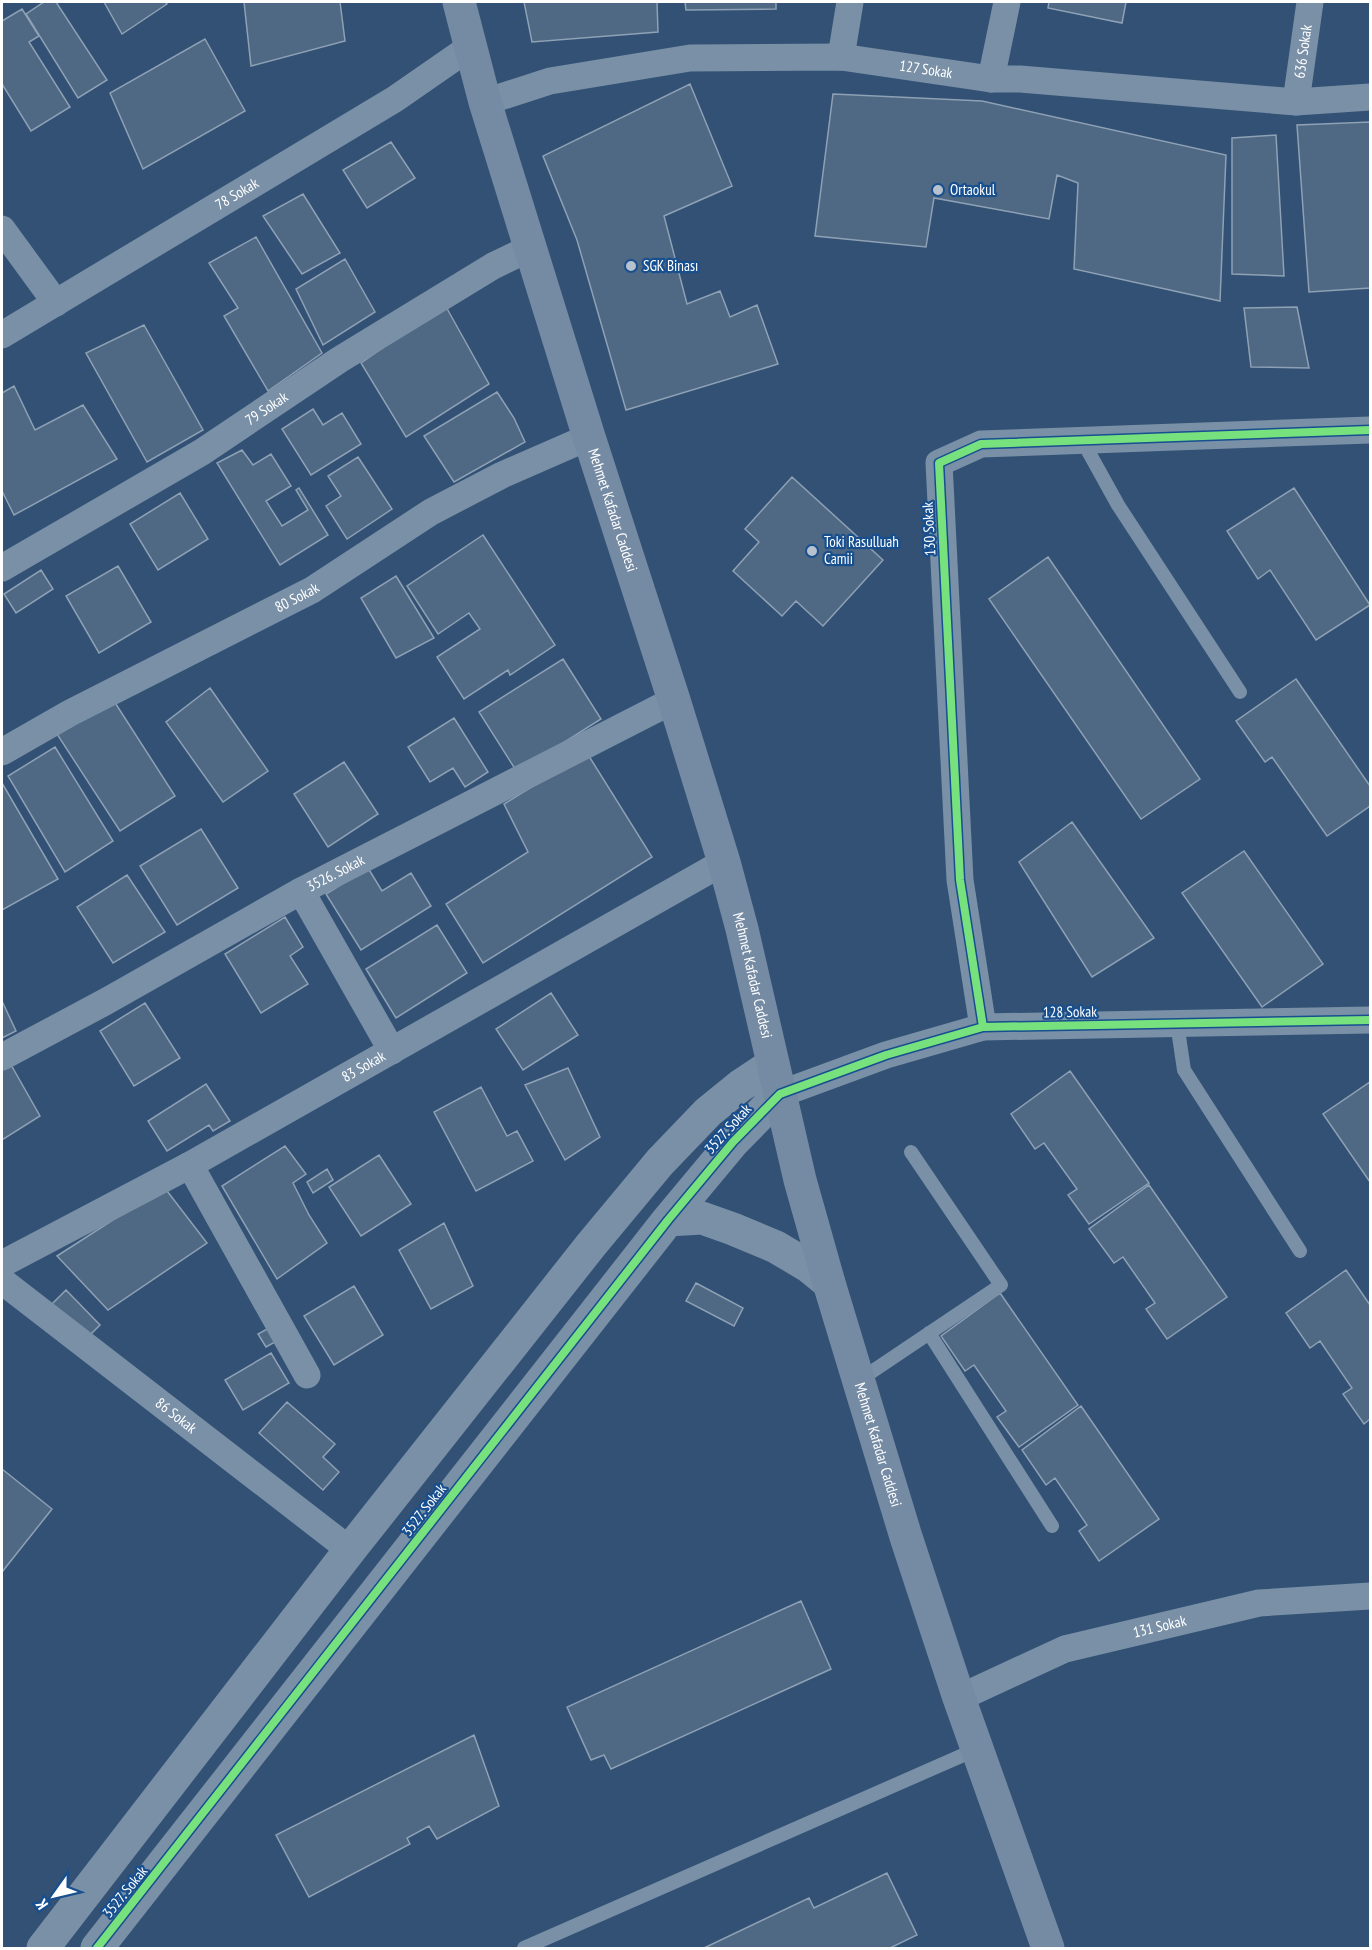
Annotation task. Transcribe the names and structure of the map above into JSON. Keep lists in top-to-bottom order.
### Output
{
  "streets": {
    "main road": ["Mehmet Kafadar Caddesi"],
    "street": [
      "636 Sokak",
      "127 Sokak",
      "78 Sokak",
      "79 Sokak",
      "130 Sokak",
      "80 Sokak",
      "3526. Sokak",
      "128 Sokak",
      "83 Sokak",
      "3527. Sokak",
      "86 Sokak",
      "131 Sokak"
    ]
  },
  "crossings": [
    ["636 Sokak", "127 Sokak"],
    ["127 Sokak", "Mehmet Kafadar Caddesi"],
    ["78 Sokak", "Mehmet Kafadar Caddesi"],
    ["79 Sokak", "Mehmet Kafadar Caddesi"],
    ["Mehmet Kafadar Caddesi", "80 Sokak"],
    ["Mehmet Kafadar Caddesi", "3526. Sokak"],
    ["Mehmet Kafadar Caddesi", "128 Sokak"],
    ["Mehmet Kafadar Caddesi", "83 Sokak"],
    ["Mehmet Kafadar Caddesi", "3527. Sokak"],
    ["Mehmet Kafadar Caddesi", "131 Sokak"],
    ["130 Sokak", "128 Sokak"],
    ["128 Sokak", "3527. Sokak"],
    ["3527. Sokak", "86 Sokak"]
  ],
  "places": ["Ortaokul", "SGK Binası", "Toki Rasulluah Camii"],
  "north": "bottom left"
}
